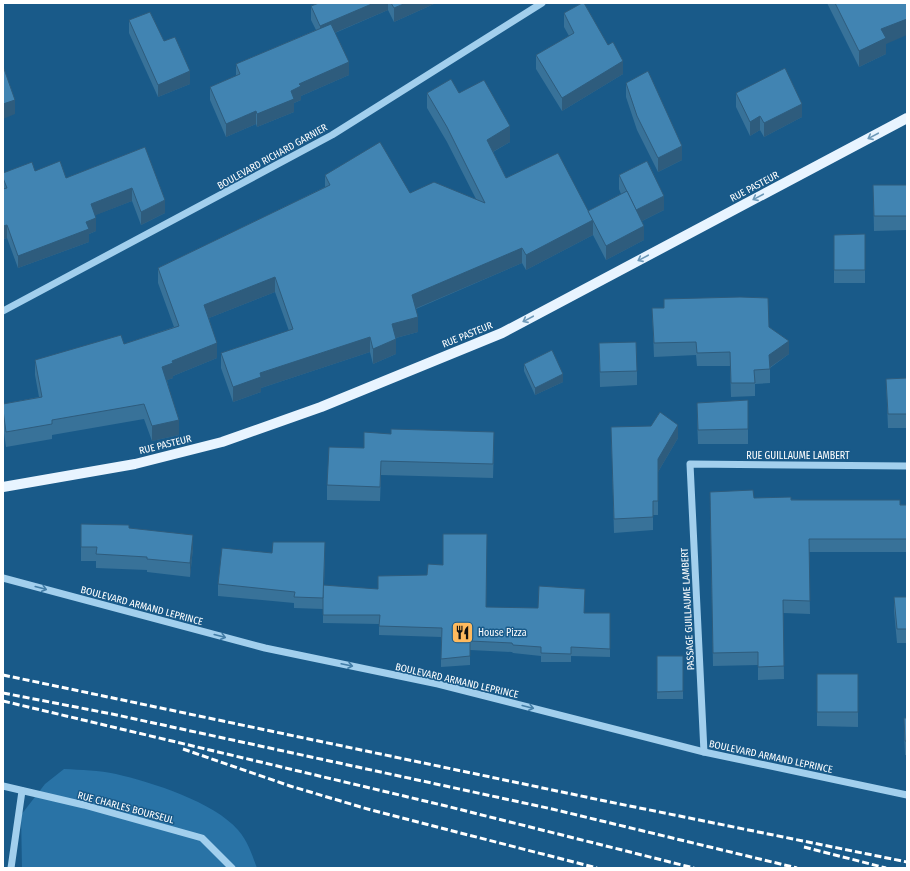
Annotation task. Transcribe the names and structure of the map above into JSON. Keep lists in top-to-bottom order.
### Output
{
  "streets": {
    "main road": ["RUE PASTEUR"],
    "street": [
      "BOULEVARD RICHARD GARNIER",
      "RUE GUILLAUME LAMBERT",
      "BOULEVARD ARMAND LEPRINCE",
      "PASSAGE GUILLAUME LAMBERT",
      "RUE CHARLES BOURSEUL"
    ]
  },
  "crossings": [
    ["RUE GUILLAUME LAMBERT", "PASSAGE GUILLAUME LAMBERT"],
    ["BOULEVARD ARMAND LEPRINCE", "PASSAGE GUILLAUME LAMBERT"]
  ],
  "one_way": ["RUE PASTEUR", "BOULEVARD ARMAND LEPRINCE"],
  "places": {
    "restaurant": ["House Pizza"]
  }
}
